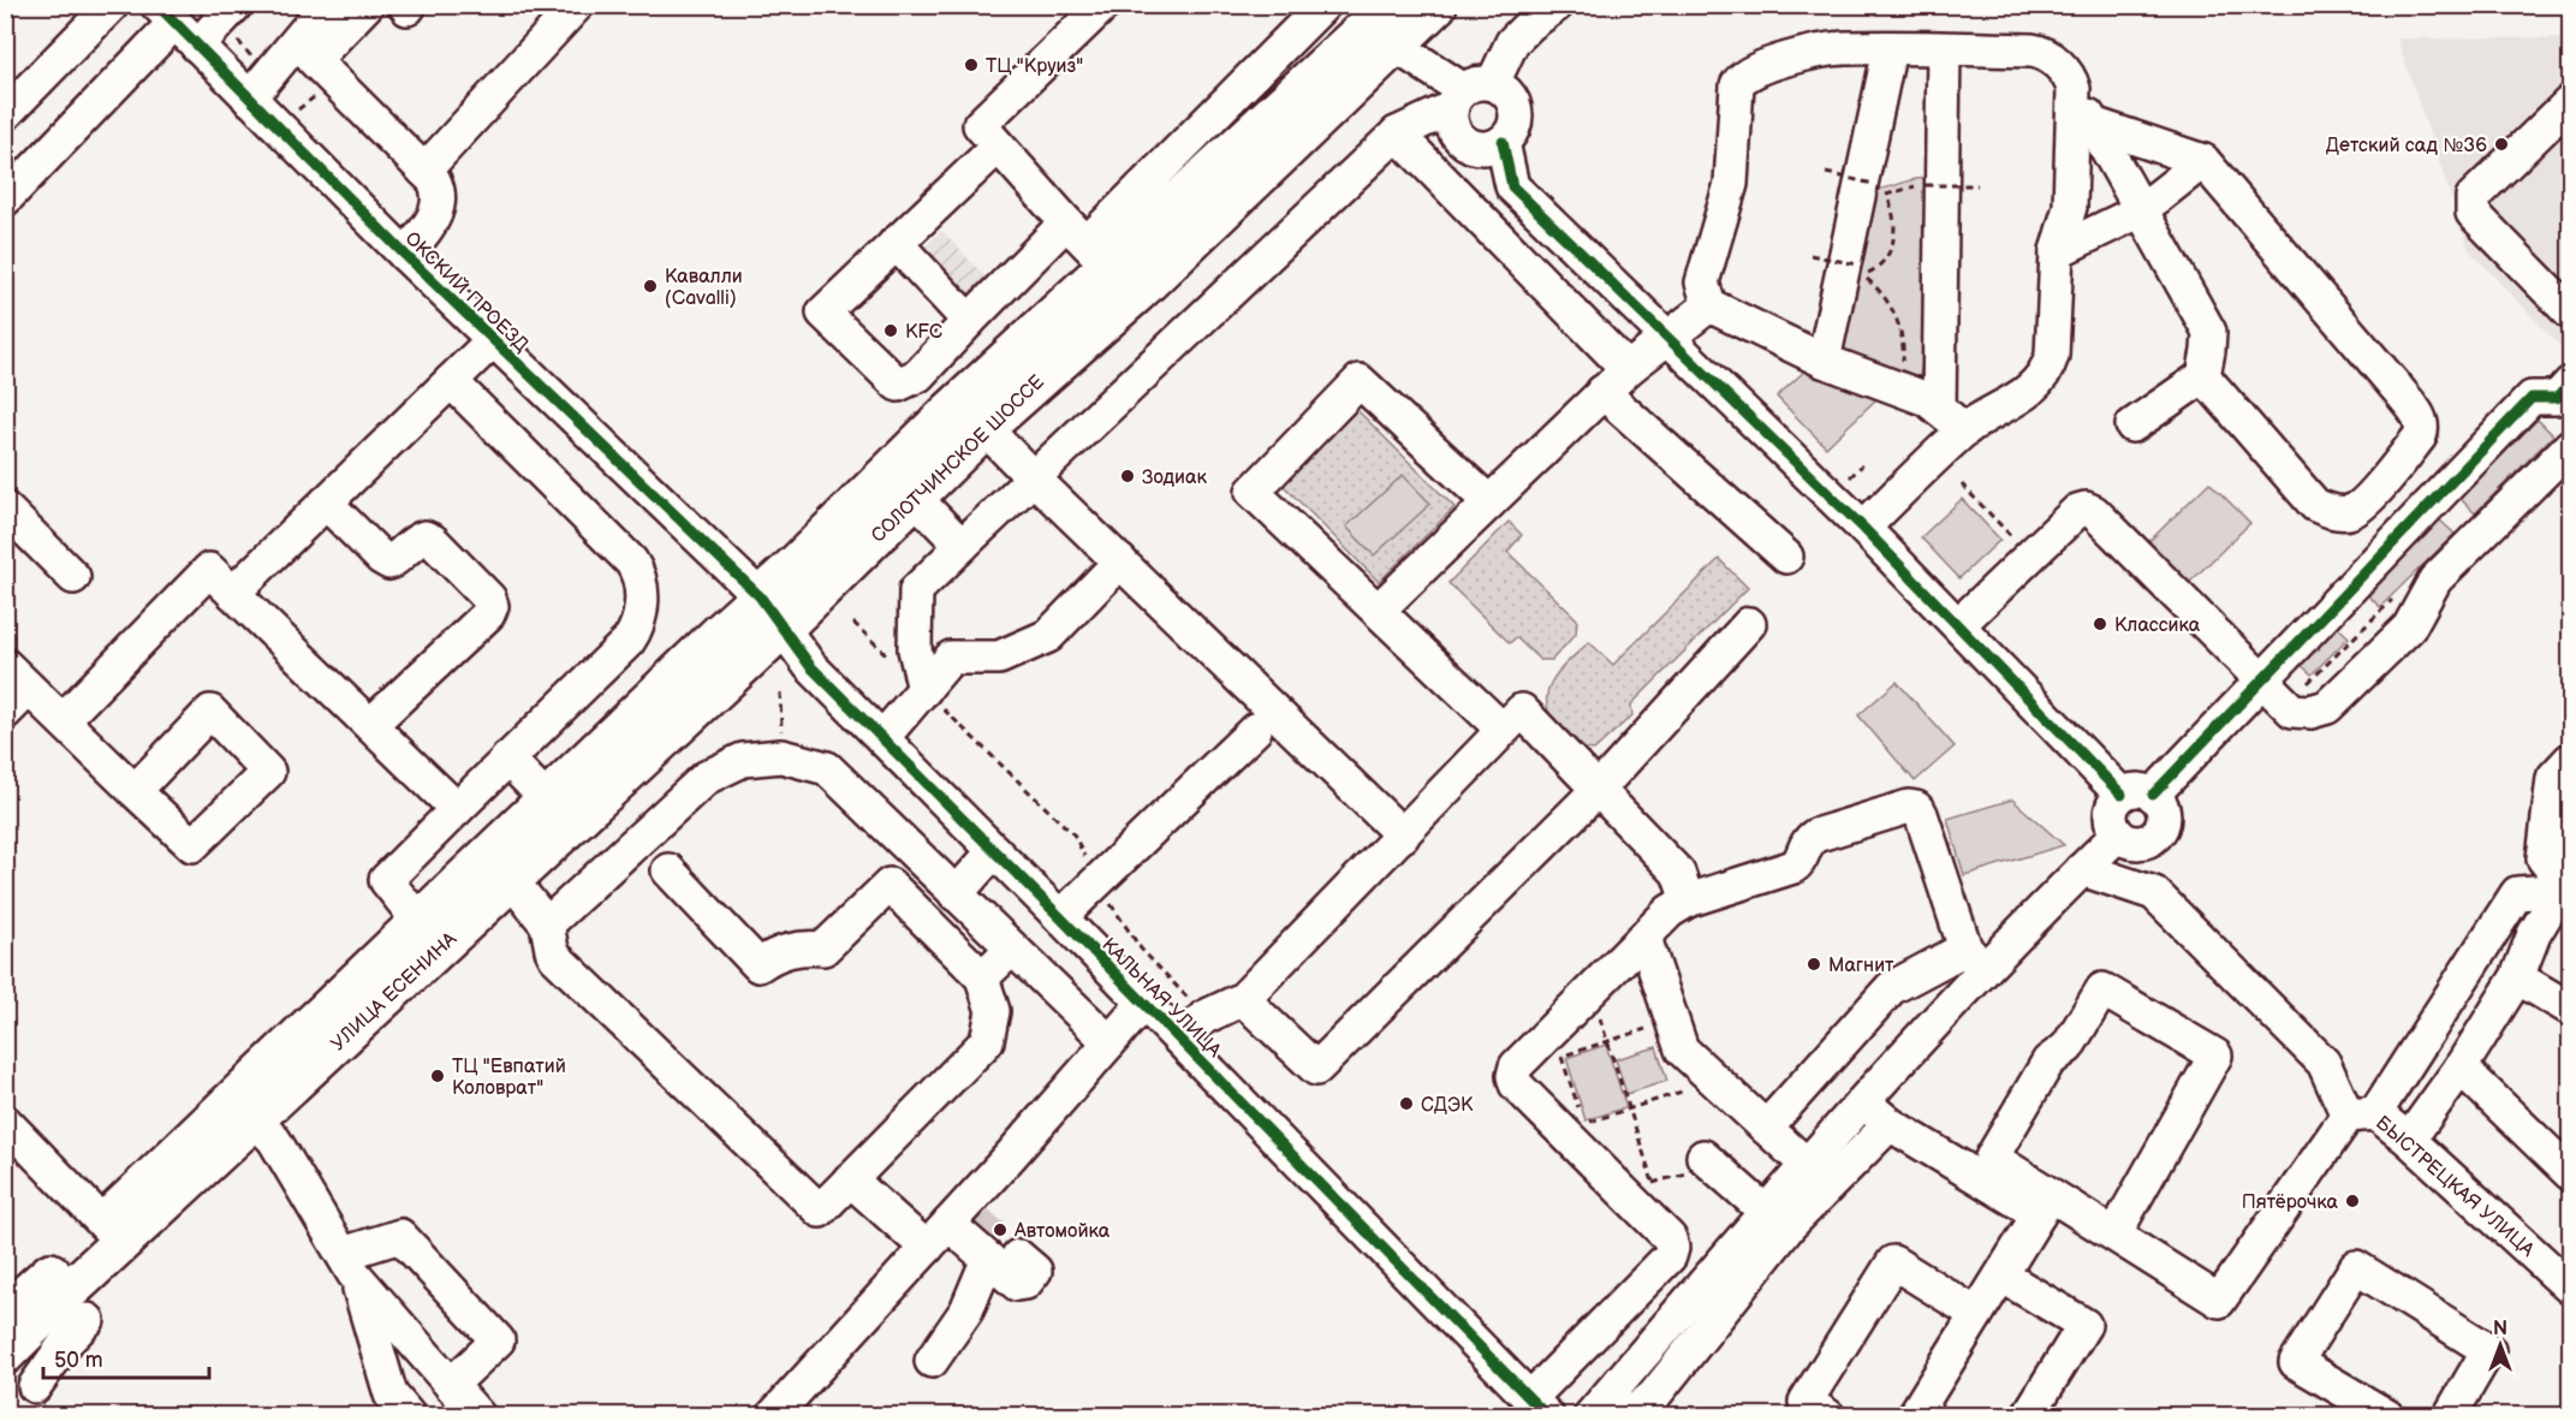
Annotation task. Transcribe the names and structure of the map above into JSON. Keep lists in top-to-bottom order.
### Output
{
  "streets": {
    "main road": ["СОЛОТЧИНСКОЕ ШОССЕ", "УЛИЦА ЕСЕНИНА"],
    "street": ["ОКСКИЙ ПРОЕЗД", "КАЛЬНАЯ УЛИЦА", "БЫСТРЕЦКАЯ УЛИЦА"]
  },
  "crossings": [
    ["ОКСКИЙ ПРОЕЗД", "СОЛОТЧИНСКОЕ ШОССЕ"],
    ["ОКСКИЙ ПРОЕЗД", "УЛИЦА ЕСЕНИНА"],
    ["ОКСКИЙ ПРОЕЗД", "КАЛЬНАЯ УЛИЦА"],
    ["СОЛОТЧИНСКОЕ ШОССЕ", "УЛИЦА ЕСЕНИНА"],
    ["СОЛОТЧИНСКОЕ ШОССЕ", "КАЛЬНАЯ УЛИЦА"],
    ["УЛИЦА ЕСЕНИНА", "КАЛЬНАЯ УЛИЦА"]
  ],
  "places": [
    "ТЦ \"Круиз\"",
    "Детский сад №36",
    "Кавалли (Cavalli)",
    "KFC",
    "Зодиак",
    "Классика",
    "Магнит",
    "ТЦ \"Евпатий Коловрат\"",
    "СДЭК",
    "Пятёрочка",
    "Автомойка"
  ],
  "scale_bar": "50 m",
  "north": "top"
}
